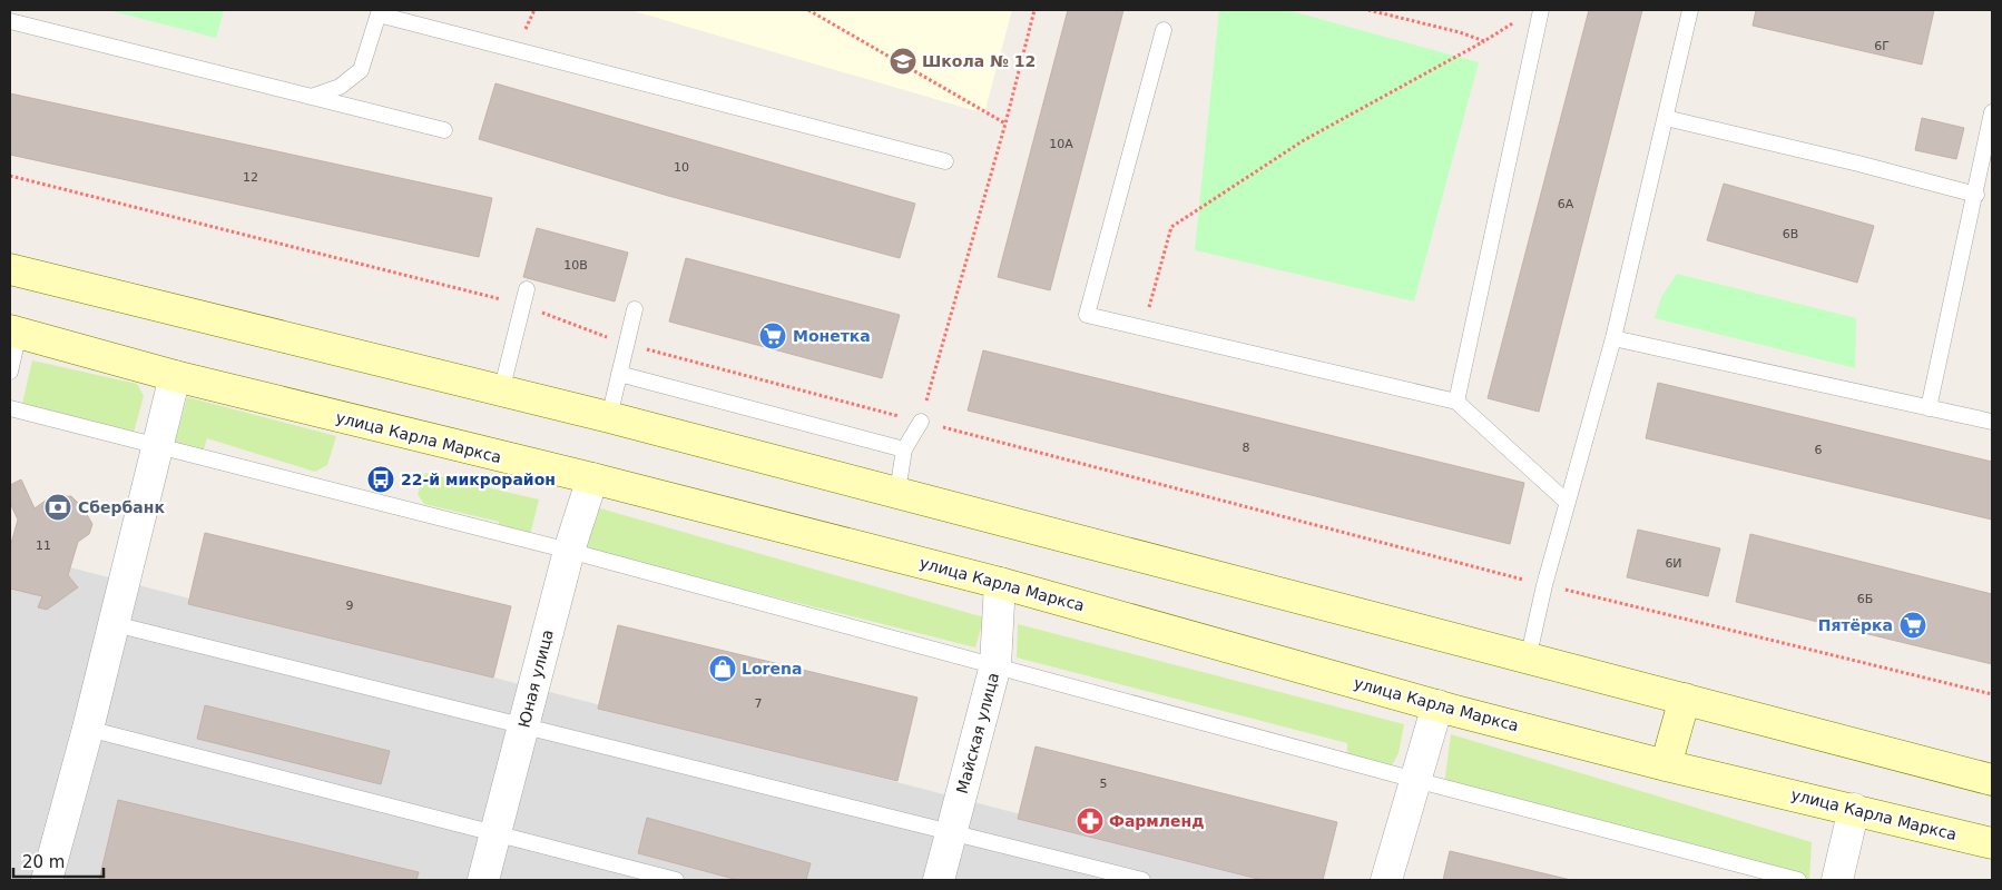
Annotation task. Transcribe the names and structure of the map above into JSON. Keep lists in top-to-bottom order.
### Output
{
  "streets": {
    "main road": ["улица Карла Маркса"],
    "street": ["Юная улица", "Майская улица"]
  },
  "crossings": [
    ["улица Карла Маркса", "Юная улица"],
    ["улица Карла Маркса", "Майская улица"]
  ],
  "places": {
    "school or university": ["Школа № 12"],
    "supermarket": ["Монетка", "Пятёрка"],
    "bus stop": ["22-й микрорайон"],
    "bank": ["Сбербанк"],
    "shop": ["Lorena"],
    "pharmacy": ["Фармленд"]
  },
  "house_numbers": [
    "6Г",
    "10А",
    "10",
    "12",
    "6А",
    "6В",
    "10В",
    "8",
    "6",
    "11",
    "6И",
    "6Б",
    "9",
    "7",
    "5"
  ],
  "scale_bar": "20 m"
}
